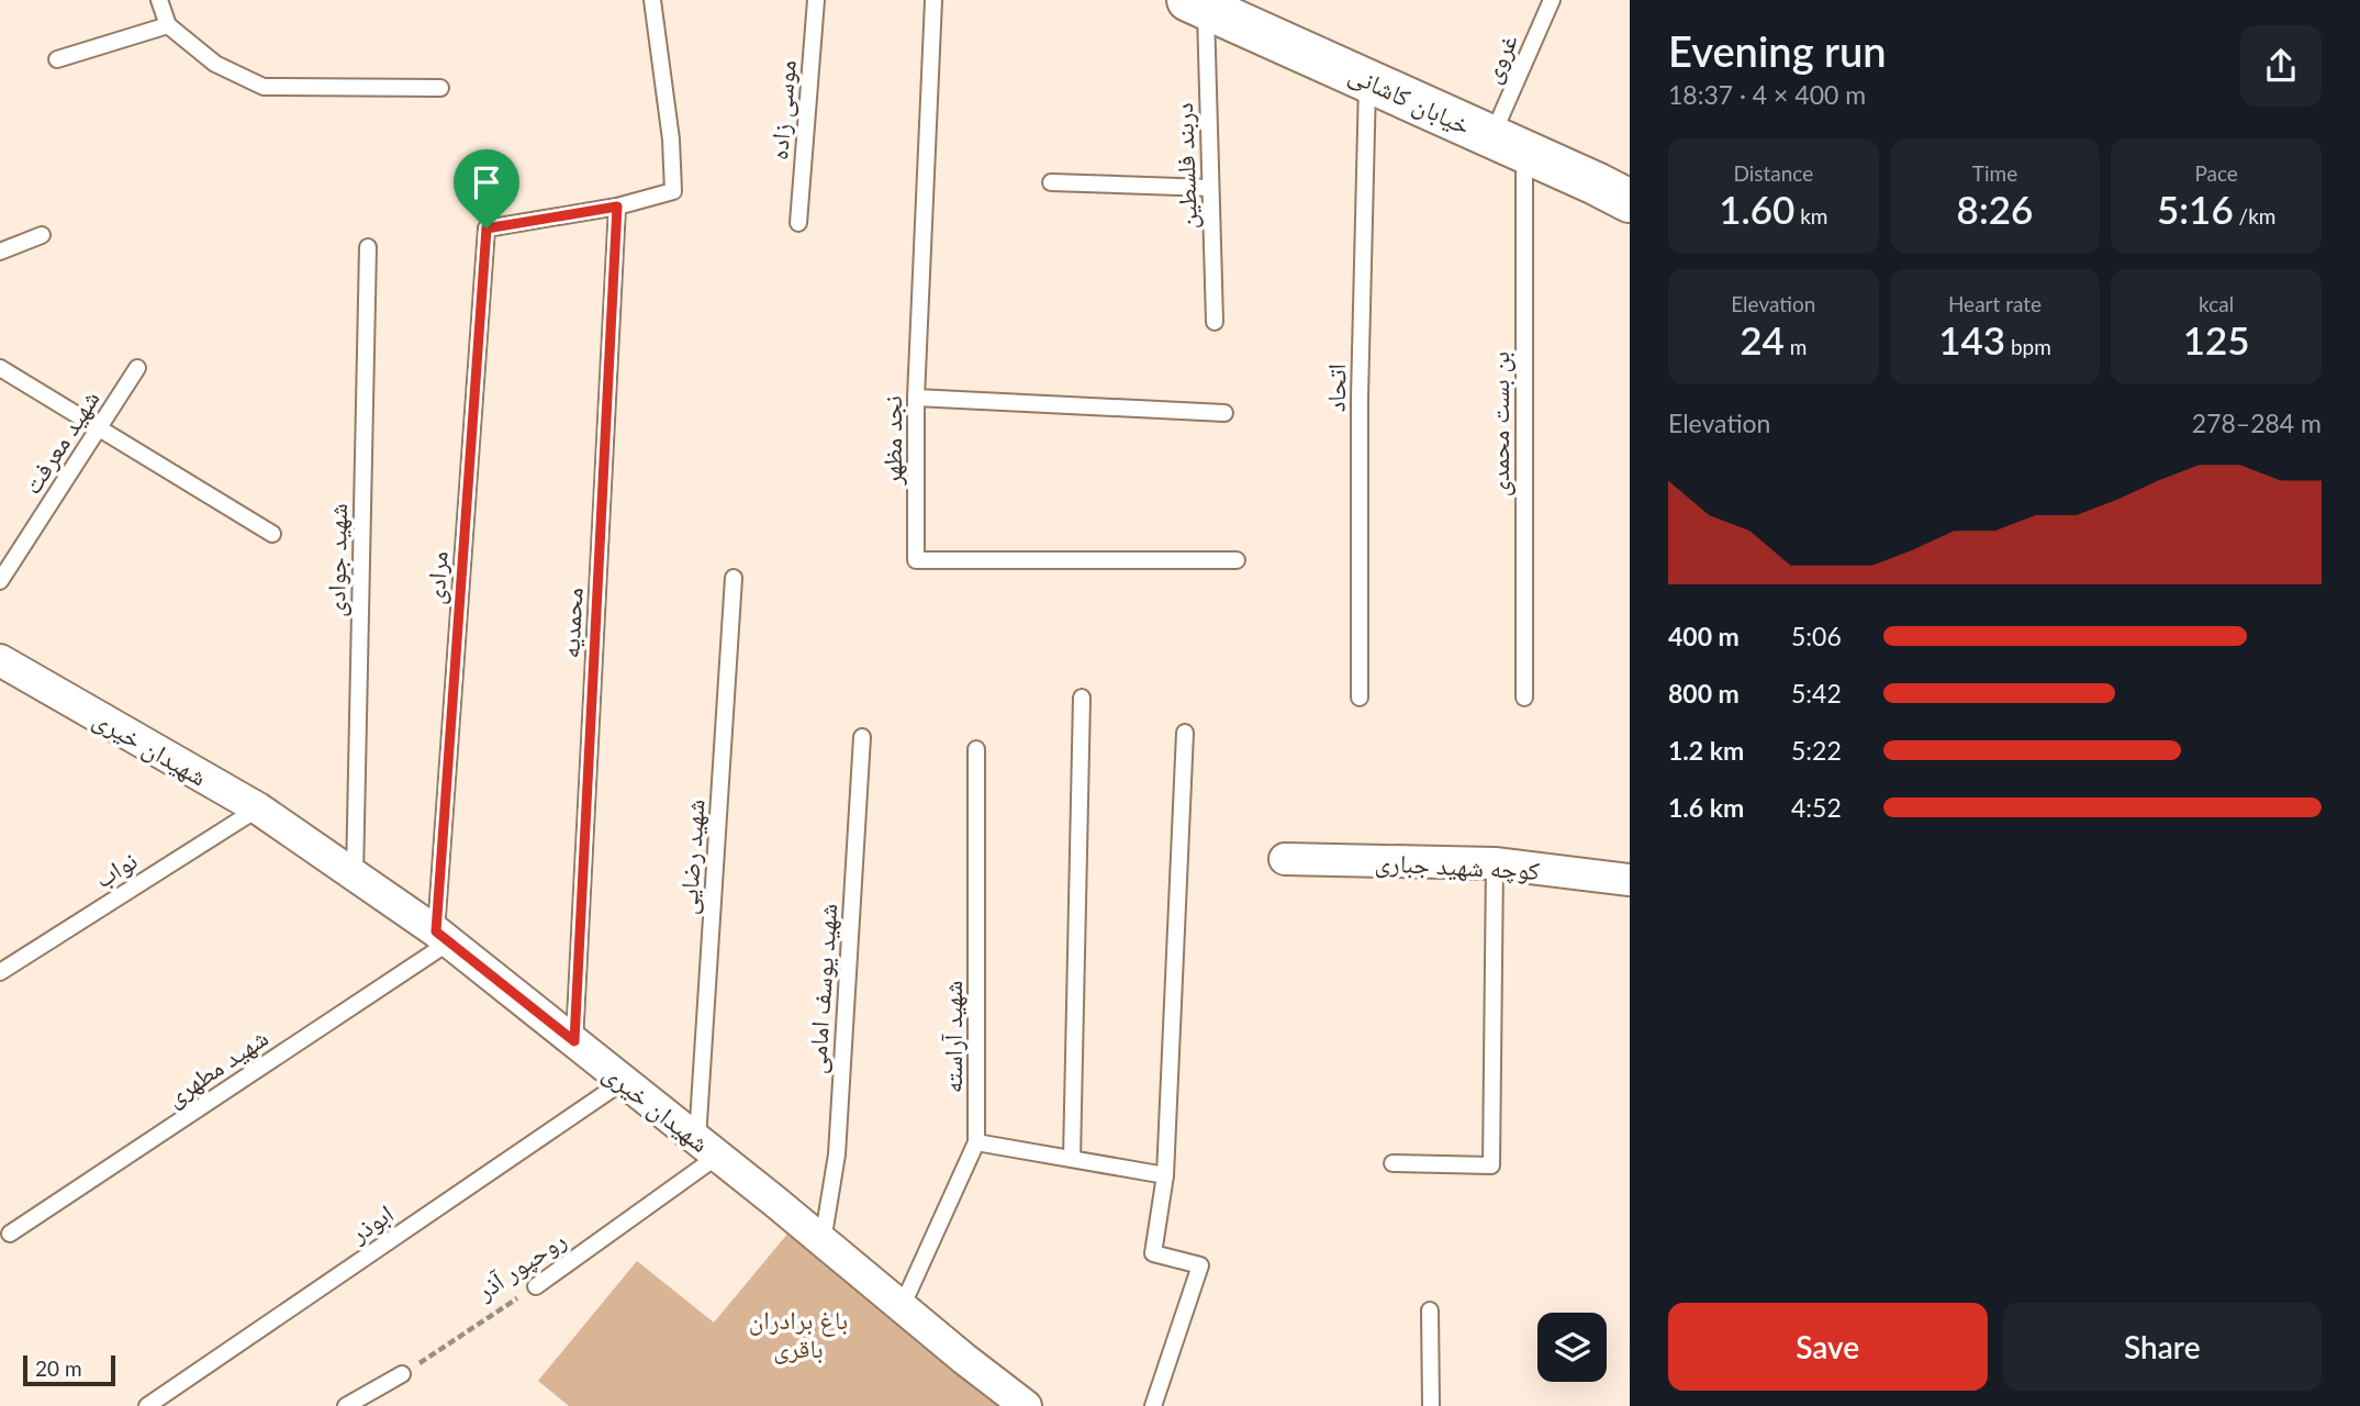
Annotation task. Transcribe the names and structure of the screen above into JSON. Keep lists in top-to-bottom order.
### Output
{
  "streets": {
    "street": ["خیابان کاشانی", "شهیدان خیری", "کوچه شهید جباری"],
    "lane": [
      "غروی",
      "موسی زاده",
      "دربند فلسطین",
      "اتحاد",
      "بن بست محمدی",
      "نجد مظهر",
      "شهید معرفت",
      "شهید جوادی",
      "مرادی",
      "محمدیه",
      "شهید رضایی",
      "نواب",
      "شهید یوسف امامی",
      "شهید آراسته",
      "شهید مطهری",
      "ابوذر",
      "روحپور آذر"
    ]
  },
  "crossings": [
    ["غروی", "خیابان کاشانی"],
    ["غروی", "بن بست محمدی"],
    ["خیابان کاشانی", "دربند فلسطین"],
    ["خیابان کاشانی", "اتحاد"],
    ["خیابان کاشانی", "بن بست محمدی"],
    ["شهید جوادی", "شهیدان خیری"],
    ["مرادی", "محمدیه"],
    ["مرادی", "شهیدان خیری"],
    ["مرادی", "شهید مطهری"],
    ["محمدیه", "شهیدان خیری"],
    ["شهیدان خیری", "شهید رضایی"],
    ["شهیدان خیری", "نواب"],
    ["شهیدان خیری", "شهید یوسف امامی"],
    ["شهیدان خیری", "شهید آراسته"],
    ["شهیدان خیری", "شهید مطهری"],
    ["شهیدان خیری", "ابوذر"],
    ["شهیدان خیری", "روحپور آذر"],
    ["شهید رضایی", "روحپور آذر"]
  ],
  "parks": ["باغ برادران باقری"],
  "scale_bar": "20 m",
  "page": {
    "heading": ["Evening run", "18:37 · 4 × 400 m"],
    "stats": [
      ["Distance", "1.60 km"],
      ["Time", "8:26"],
      ["Pace", "5:16 /km"],
      ["Elevation", "24 m"],
      ["Heart rate", "143 bpm"],
      ["kcal", "125"]
    ],
    "chart": ["Elevation", "278–284 m"],
    "list": [
      {
        "name": "400 m",
        "note": "5:06"
      },
      {
        "name": "800 m",
        "note": "5:42"
      },
      {
        "name": "1.2 km",
        "note": "5:22"
      },
      {
        "name": "1.6 km",
        "note": "4:52"
      }
    ],
    "buttons": ["Save", "Share"],
    "scale": "20 m"
  }
}
